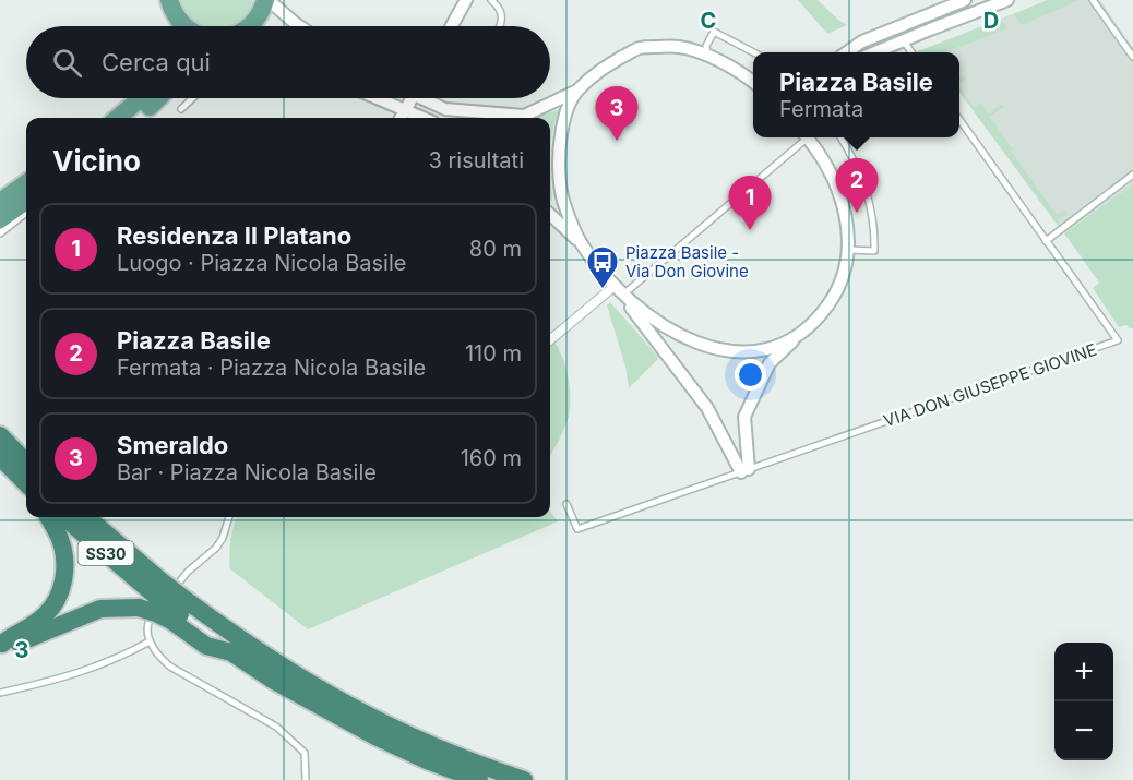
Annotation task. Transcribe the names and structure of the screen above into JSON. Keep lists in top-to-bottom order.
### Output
{
  "streets": {
    "highway": ["SS30"],
    "lane": ["VIA DON GIUSEPPE GIOVINE"]
  },
  "places": {
    "bus stop": ["Piazza Basile - Via Don Giovine"]
  },
  "page": {
    "search": "Cerca qui",
    "popup": ["Piazza Basile", "Fermata"],
    "pins": ["3", "2", "1"],
    "heading": ["Vicino", "3 risultati"],
    "list": [
      {
        "mark": "1",
        "name": "Residenza Il Platano",
        "note": "Luogo · Piazza Nicola Basile",
        "value": "80 m"
      },
      {
        "mark": "2",
        "name": "Piazza Basile",
        "note": "Fermata · Piazza Nicola Basile",
        "value": "110 m"
      },
      {
        "mark": "3",
        "name": "Smeraldo",
        "note": "Bar · Piazza Nicola Basile",
        "value": "160 m"
      }
    ],
    "map_buttons": ["+", "−"]
  },
  "grid": {
    "columns": ["C", "D"],
    "rows": ["3"]
  }
}
